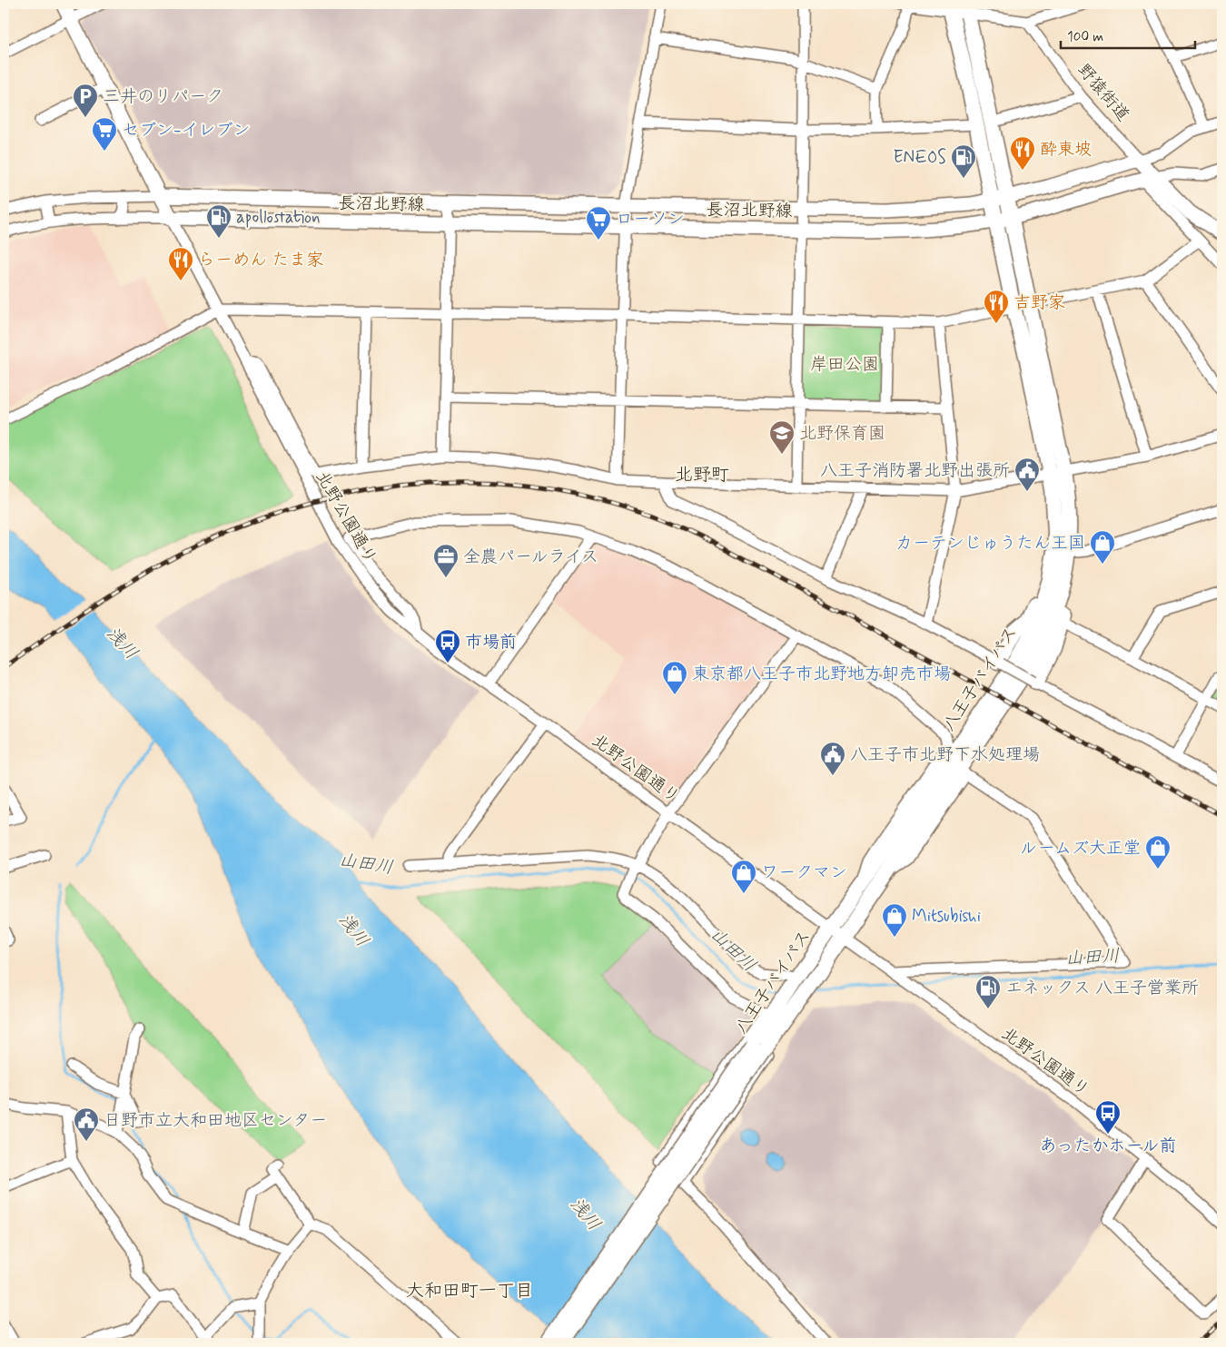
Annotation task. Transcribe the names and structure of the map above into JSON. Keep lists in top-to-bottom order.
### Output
{
  "streets": {
    "highway": ["八王子バイパス"],
    "main road": ["野猿街道", "長沼北野線"],
    "street": ["北野公園通り"]
  },
  "crossings": [
    ["野猿街道", "長沼北野線"],
    ["長沼北野線", "北野公園通り"],
    ["長沼北野線", "八王子バイパス"],
    ["北野公園通り", "八王子バイパス"]
  ],
  "districts": ["北野町", "大和田町一丁目"],
  "water": ["浅川", "山田川"],
  "parks": ["岸田公園"],
  "places": {
    "parking": ["三井のリパーク"],
    "supermarket": ["セブン-イレブン", "ローソン"],
    "restaurant": ["酔東坡", "らーめん たま家", "吉野家"],
    "fuel station": ["ENEOS", "apollostation", "エネックス 八王子営業所"],
    "school or university": ["北野保育園"],
    "public building": ["八王子消防署北野出張所", "八王子市北野下水処理場", "日野市立大和田地区センター"],
    "shop": [
      "カーテンじゅうたん王国",
      "東京都八王子市北野地方卸売市場",
      "ルームズ大正堂",
      "ワークマン",
      "Mitsubishi"
    ],
    "office": ["全農パールライス"],
    "bus stop": ["市場前", "あったかホール前"]
  },
  "scale_bar": "100 m"
}
